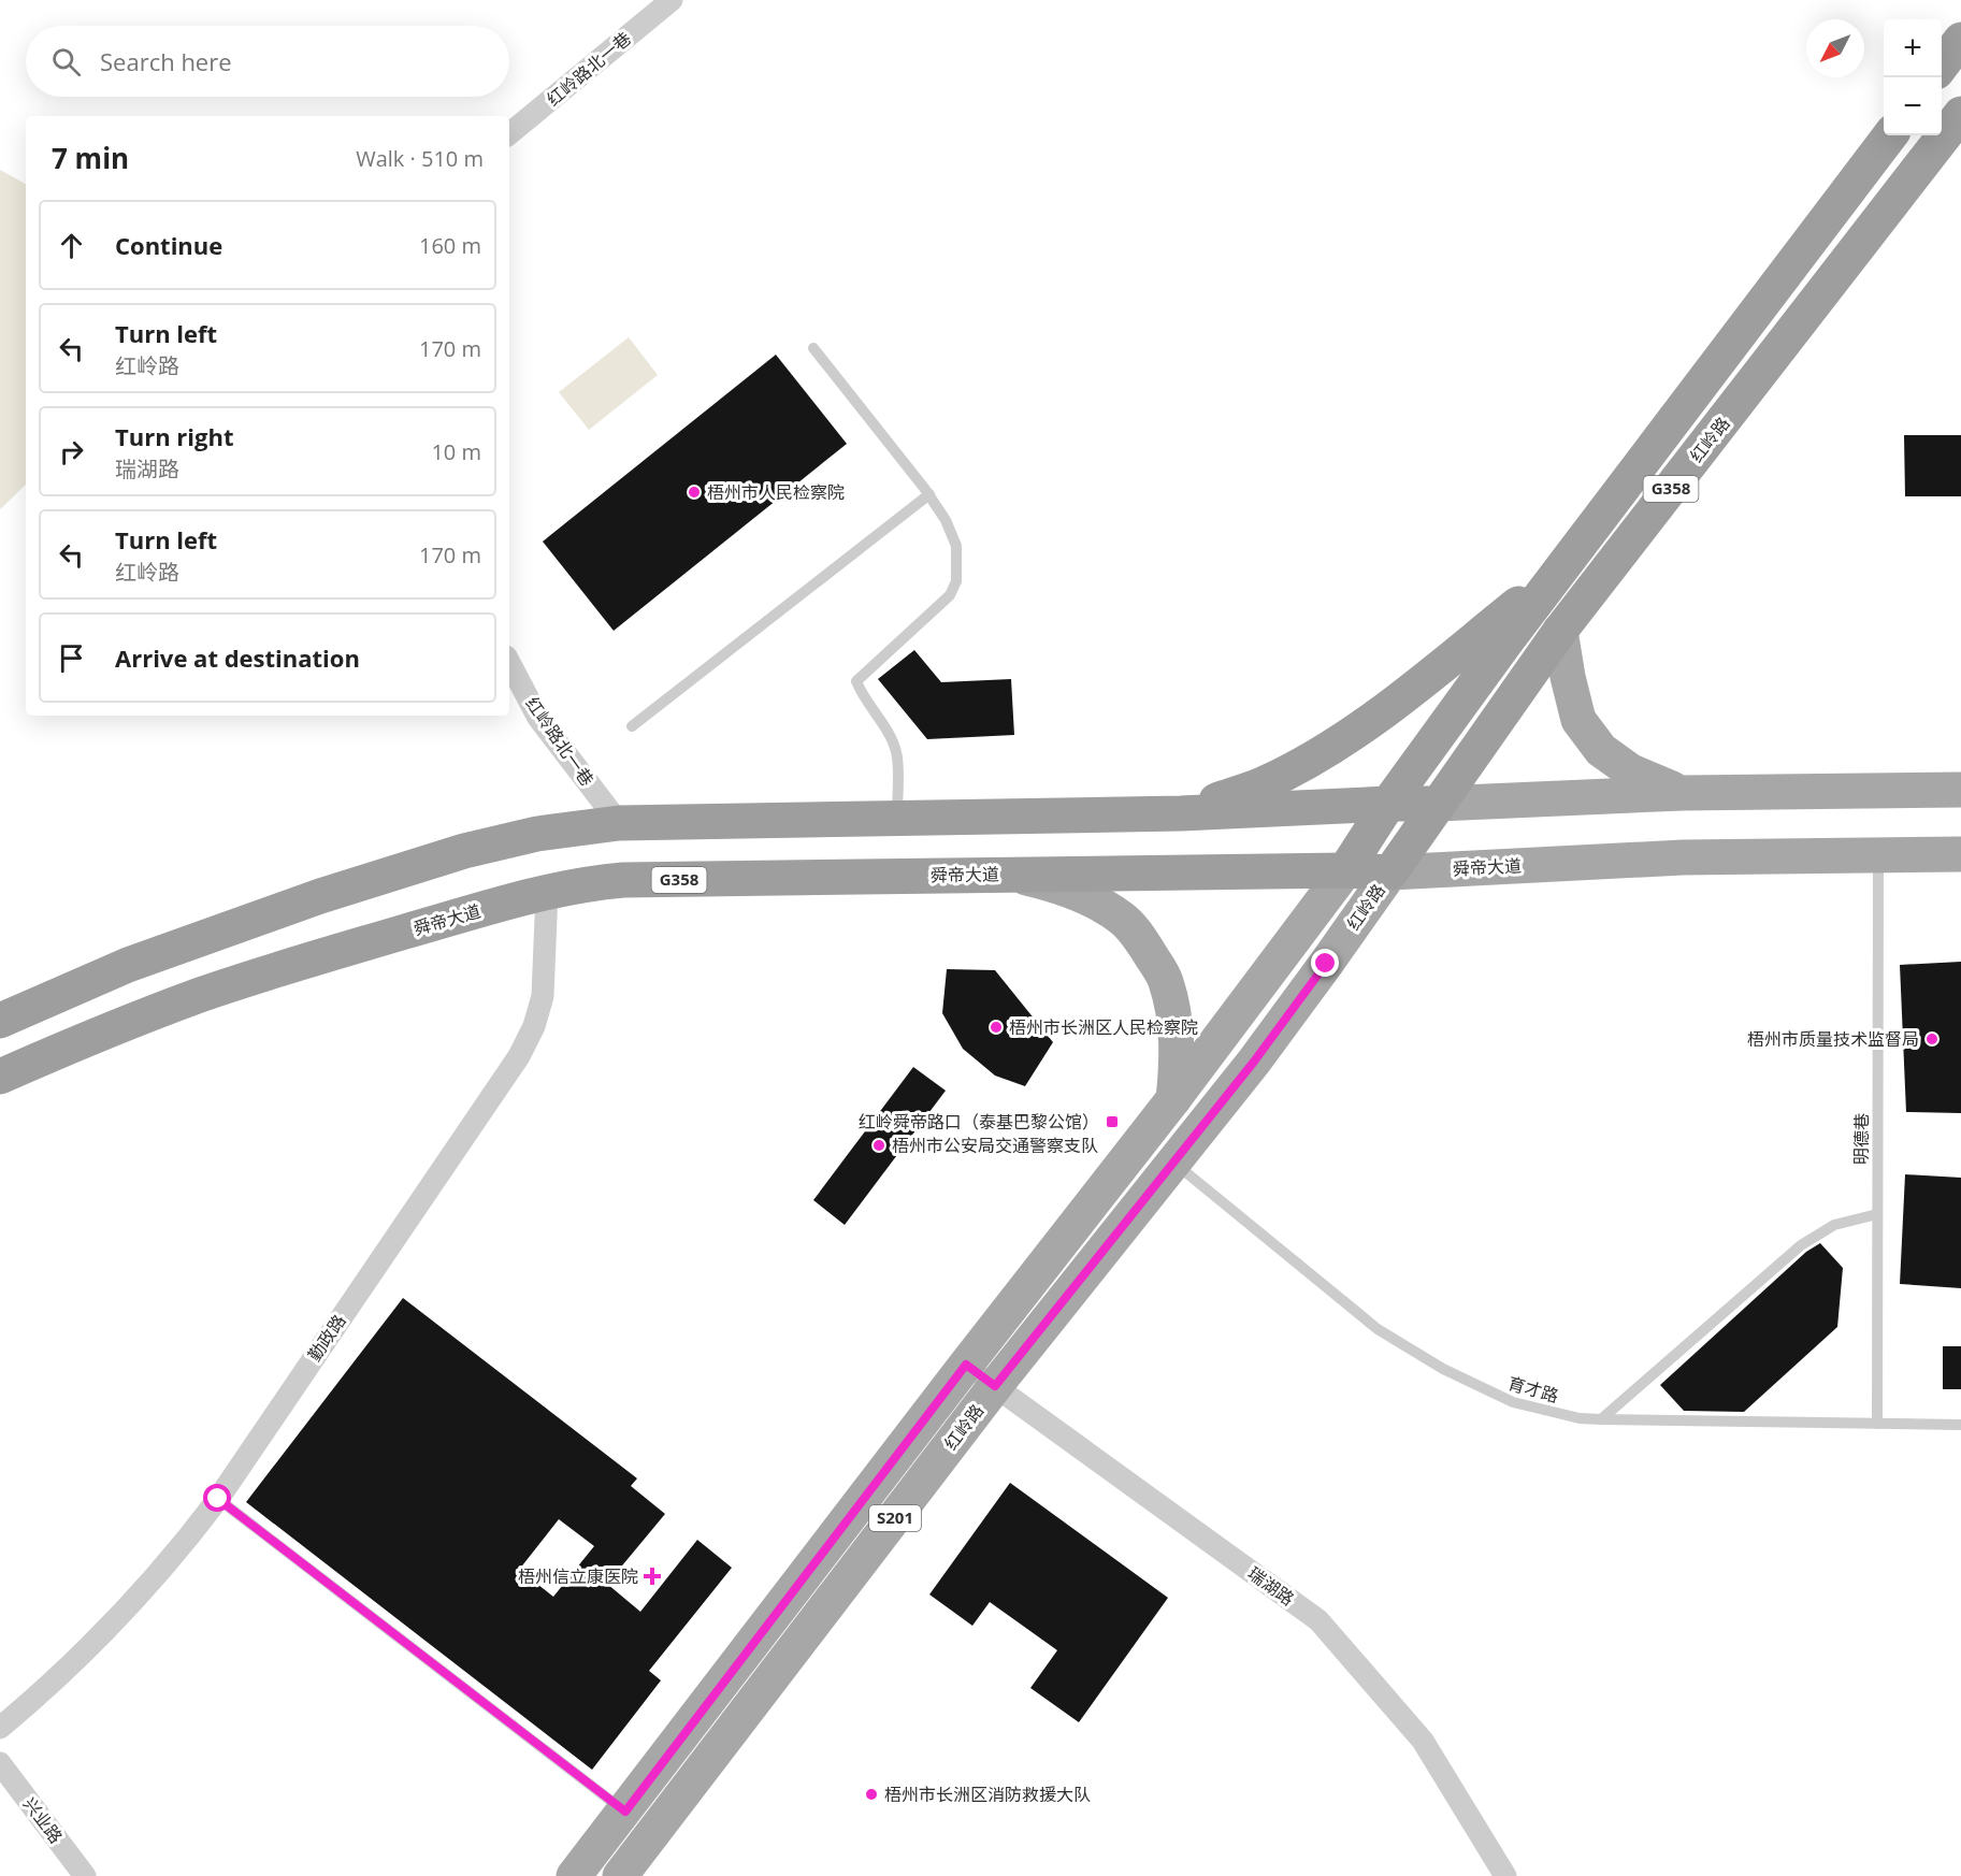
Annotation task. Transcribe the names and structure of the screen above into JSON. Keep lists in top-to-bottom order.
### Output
{
  "streets": {
    "highway": ["红岭路", "G358", "舜帝大道"],
    "main road": ["S201"],
    "street": [
      "红岭路北一巷",
      "勤政路",
      "瑞湖路",
      "兴业路"
    ],
    "lane": ["明德巷", "育才路"]
  },
  "crossings": [
    ["红岭路", "舜帝大道"],
    ["红岭路", "育才路"],
    ["红岭路", "瑞湖路"],
    ["舜帝大道", "明德巷"],
    ["舜帝大道", "勤政路"],
    ["明德巷", "育才路"]
  ],
  "places": {
    "other": [
      "梧州市人民检察院",
      "梧州市长洲区人民检察院",
      "梧州市质量技术监督局",
      "梧州市公安局交通警察支队",
      "梧州市长洲区消防救援大队"
    ],
    "transit": ["红岭舜帝路口（泰基巴黎公馆）"],
    "health": ["梧州信立康医院"]
  },
  "north": "bottom left",
  "page": {
    "map_buttons": ["+", "−"],
    "search": "Search here",
    "heading": ["7 min", "Walk · 510 m"],
    "list": [
      ["Continue", "160 m"],
      ["Turn left", "红岭路", "170 m"],
      ["Turn right", "瑞湖路", "10 m"],
      ["Turn left", "红岭路", "170 m"],
      "Arrive at destination"
    ]
  }
}
